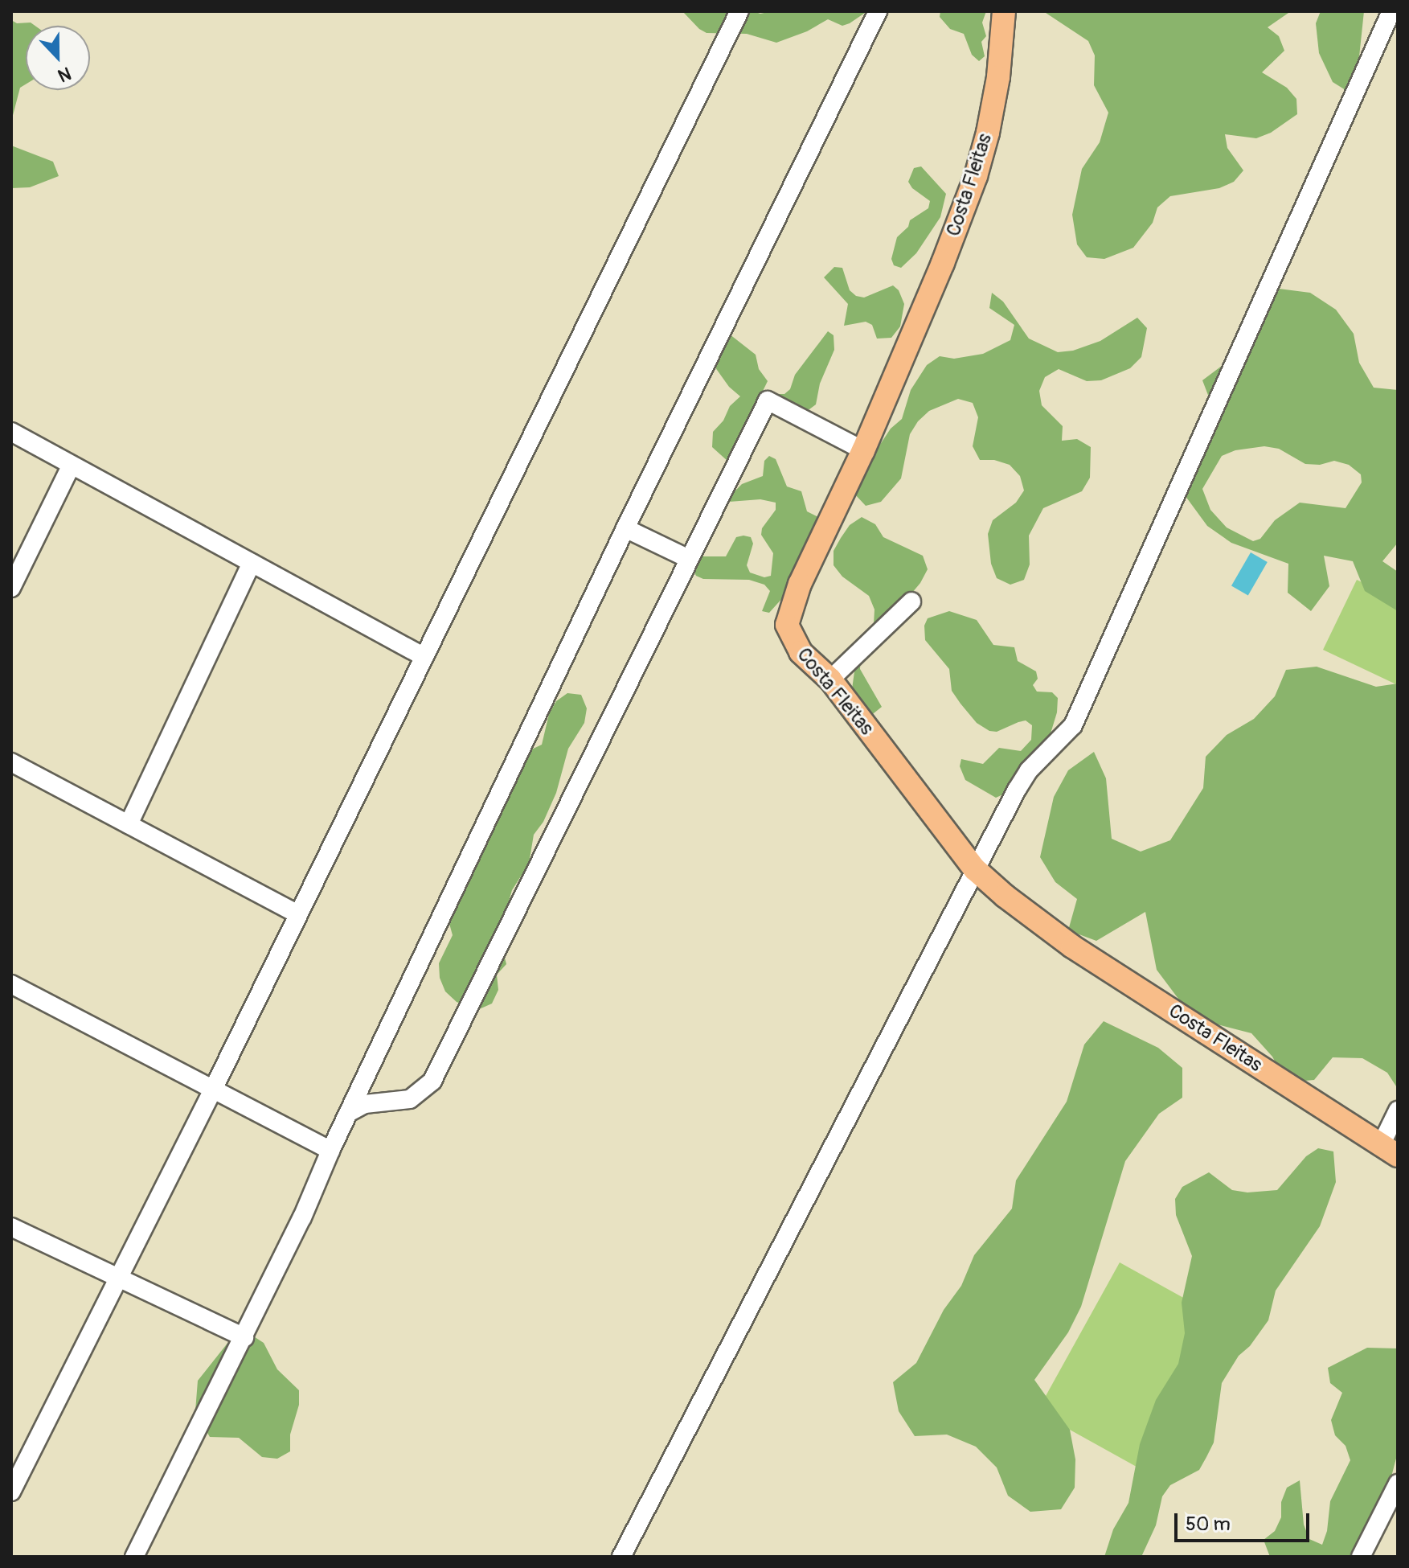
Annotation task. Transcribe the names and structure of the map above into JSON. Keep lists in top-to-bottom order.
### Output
{
  "streets": {
    "main road": ["Costa Fleitas"]
  },
  "scale_bar": "50 m",
  "north": "bottom"
}
